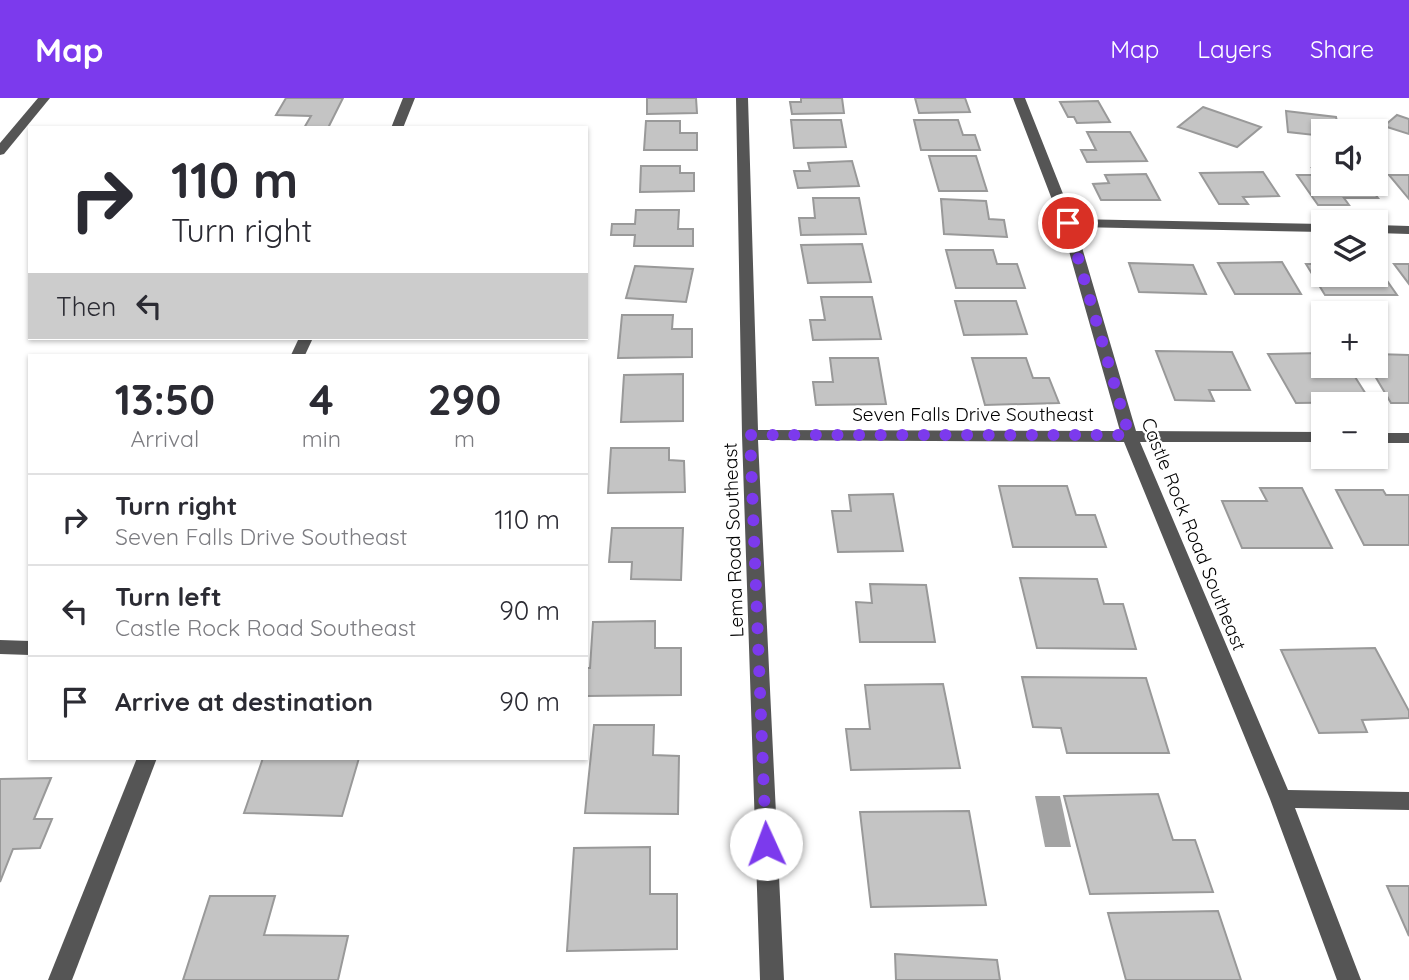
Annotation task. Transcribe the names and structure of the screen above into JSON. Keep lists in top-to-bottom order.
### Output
{
  "streets": {
    "street": ["Seven Falls Drive Southeast", "Castle Rock Road Southeast", "Lema Road Southeast"]
  },
  "crossings": [
    ["Seven Falls Drive Southeast", "Castle Rock Road Southeast"],
    ["Seven Falls Drive Southeast", "Lema Road Southeast"]
  ],
  "page": {
    "header": "Map",
    "nav": ["Map", "Layers", "Share"],
    "map_buttons": ["+", "−"],
    "turn": ["110 m", "Turn right"],
    "then": "Then",
    "eta": [
      "13:50",
      "Arrival",
      "4",
      "min",
      "290",
      "m"
    ],
    "list": [
      {
        "name": "Turn right",
        "note": "Seven Falls Drive Southeast",
        "value": "110 m"
      },
      {
        "name": "Turn left",
        "note": "Castle Rock Road Southeast",
        "value": "90 m"
      },
      {
        "name": "Arrive at destination",
        "value": "90 m"
      }
    ]
  }
}
